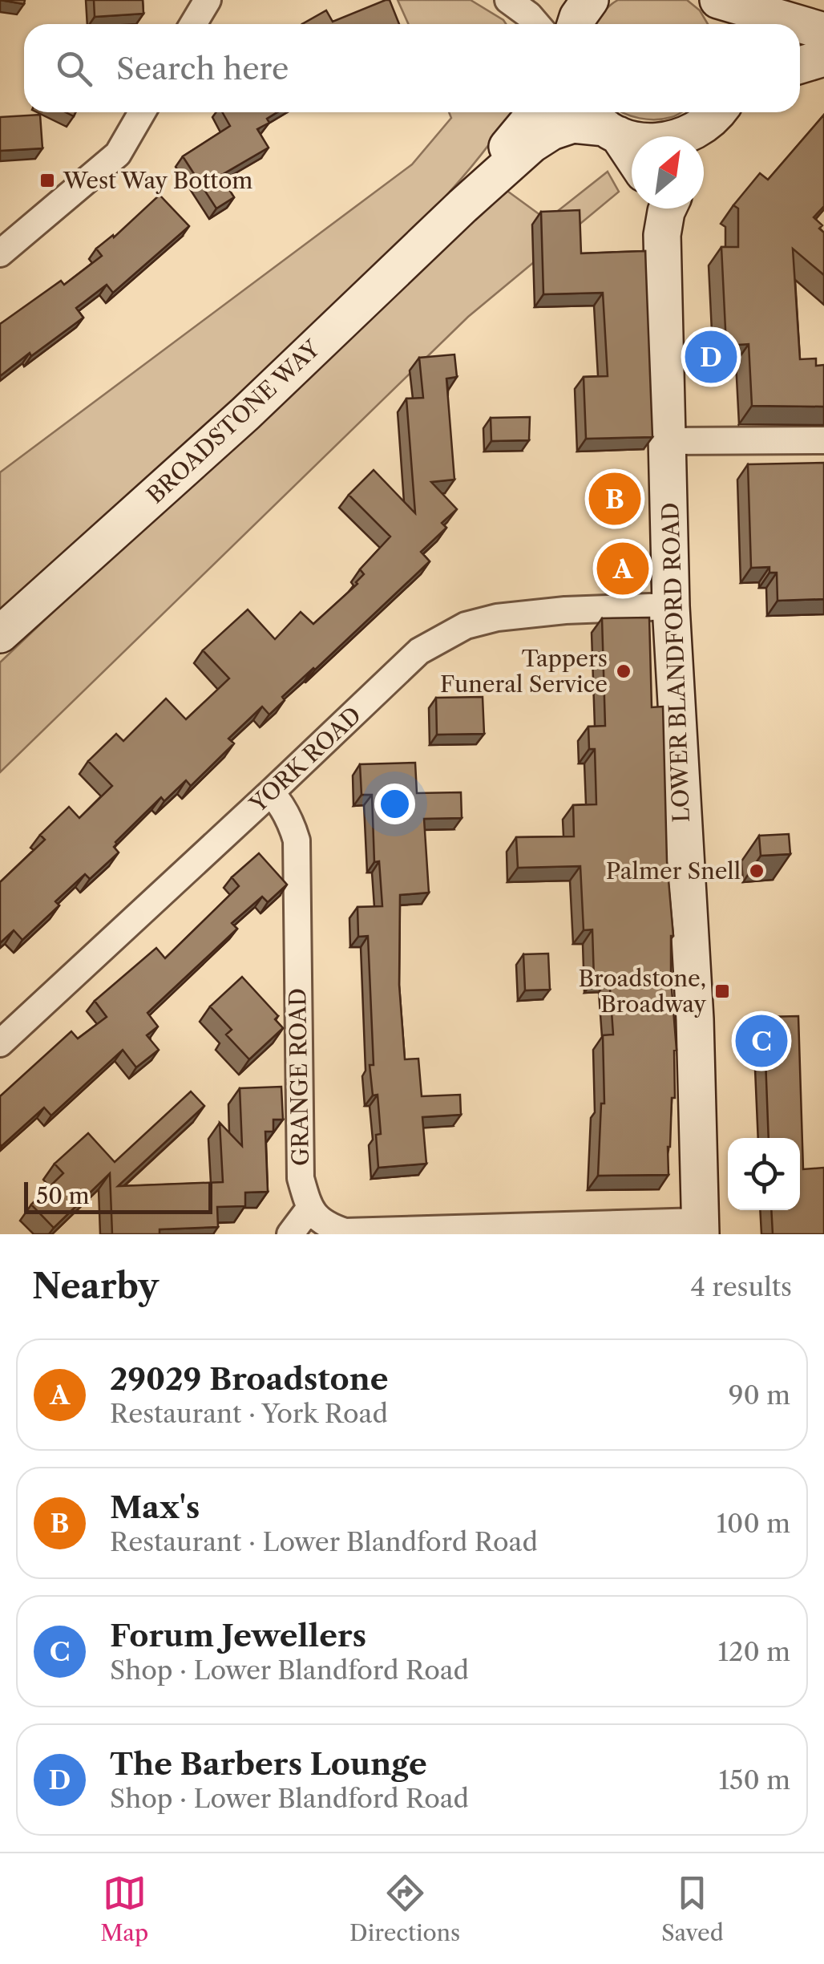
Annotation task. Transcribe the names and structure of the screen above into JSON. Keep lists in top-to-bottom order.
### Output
{
  "streets": {
    "main road": ["BROADSTONE WAY", "LOWER BLANDFORD ROAD"],
    "street": ["YORK ROAD", "GRANGE ROAD"]
  },
  "crossings": [
    ["LOWER BLANDFORD ROAD", "YORK ROAD"],
    ["YORK ROAD", "GRANGE ROAD"]
  ],
  "places": {
    "transit": ["West Way Bottom", "Broadstone, Broadway"],
    "other": ["Tappers Funeral Service", "Palmer Snell"]
  },
  "scale_bar": "50 m",
  "north": "top right",
  "page": {
    "search": "Search here",
    "pins": [
      "D",
      "B",
      "A",
      "C"
    ],
    "scale": "50 m",
    "heading": ["Nearby", "4 results"],
    "list": [
      {
        "mark": "A",
        "name": "29029 Broadstone",
        "note": "Restaurant · York Road",
        "value": "90 m"
      },
      {
        "mark": "B",
        "name": "Max's",
        "note": "Restaurant · Lower Blandford Road",
        "value": "100 m"
      },
      {
        "mark": "C",
        "name": "Forum Jewellers",
        "note": "Shop · Lower Blandford Road",
        "value": "120 m"
      },
      {
        "mark": "D",
        "name": "The Barbers Lounge",
        "note": "Shop · Lower Blandford Road",
        "value": "150 m"
      }
    ],
    "nav": ["Map", "Directions", "Saved"]
  }
}
